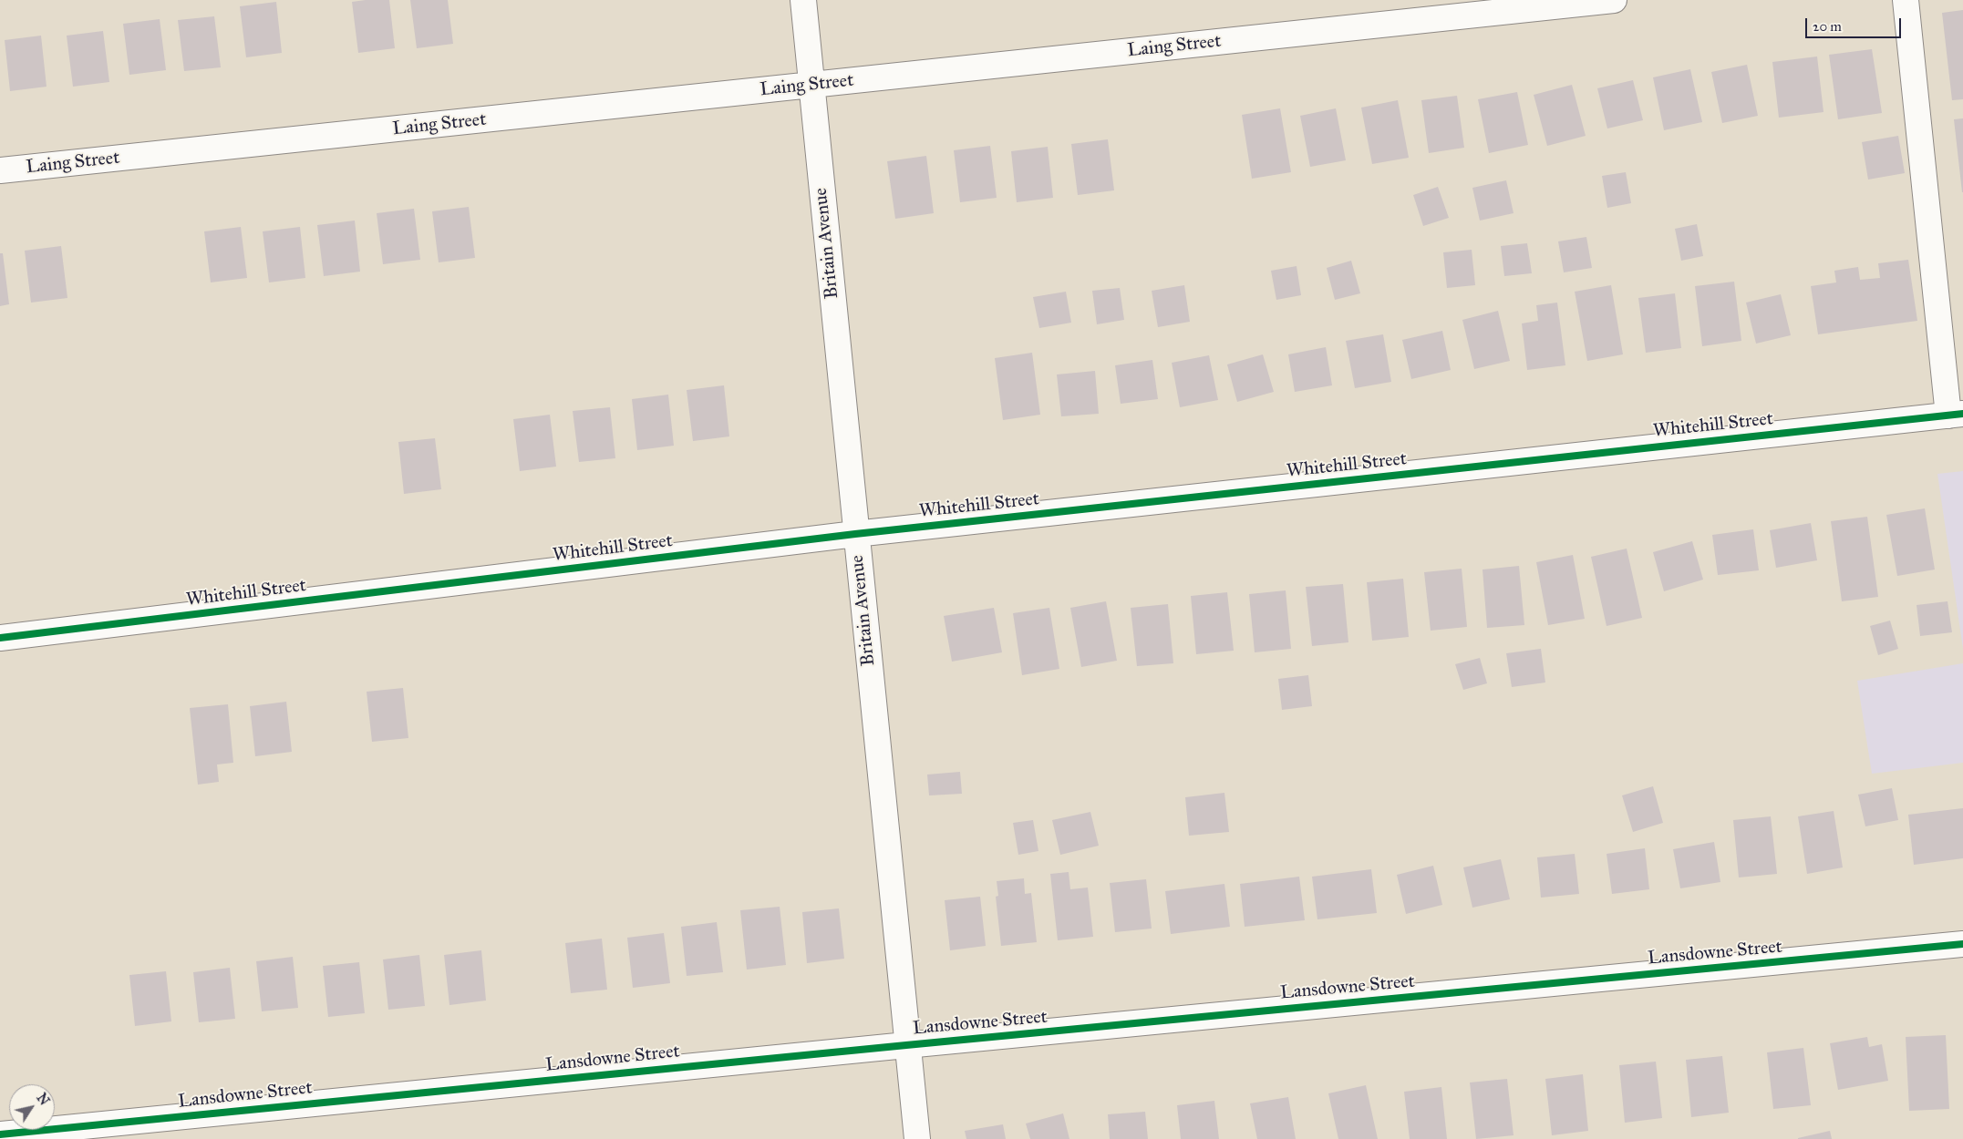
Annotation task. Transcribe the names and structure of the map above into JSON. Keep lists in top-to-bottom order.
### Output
{
  "streets": {
    "street": [
      "Laing Street",
      "Britain Avenue",
      "Whitehill Street",
      "Lansdowne Street"
    ]
  },
  "crossings": [
    ["Laing Street", "Britain Avenue"],
    ["Britain Avenue", "Whitehill Street"],
    ["Britain Avenue", "Lansdowne Street"]
  ],
  "scale_bar": "20 m",
  "north": "top right"
}
